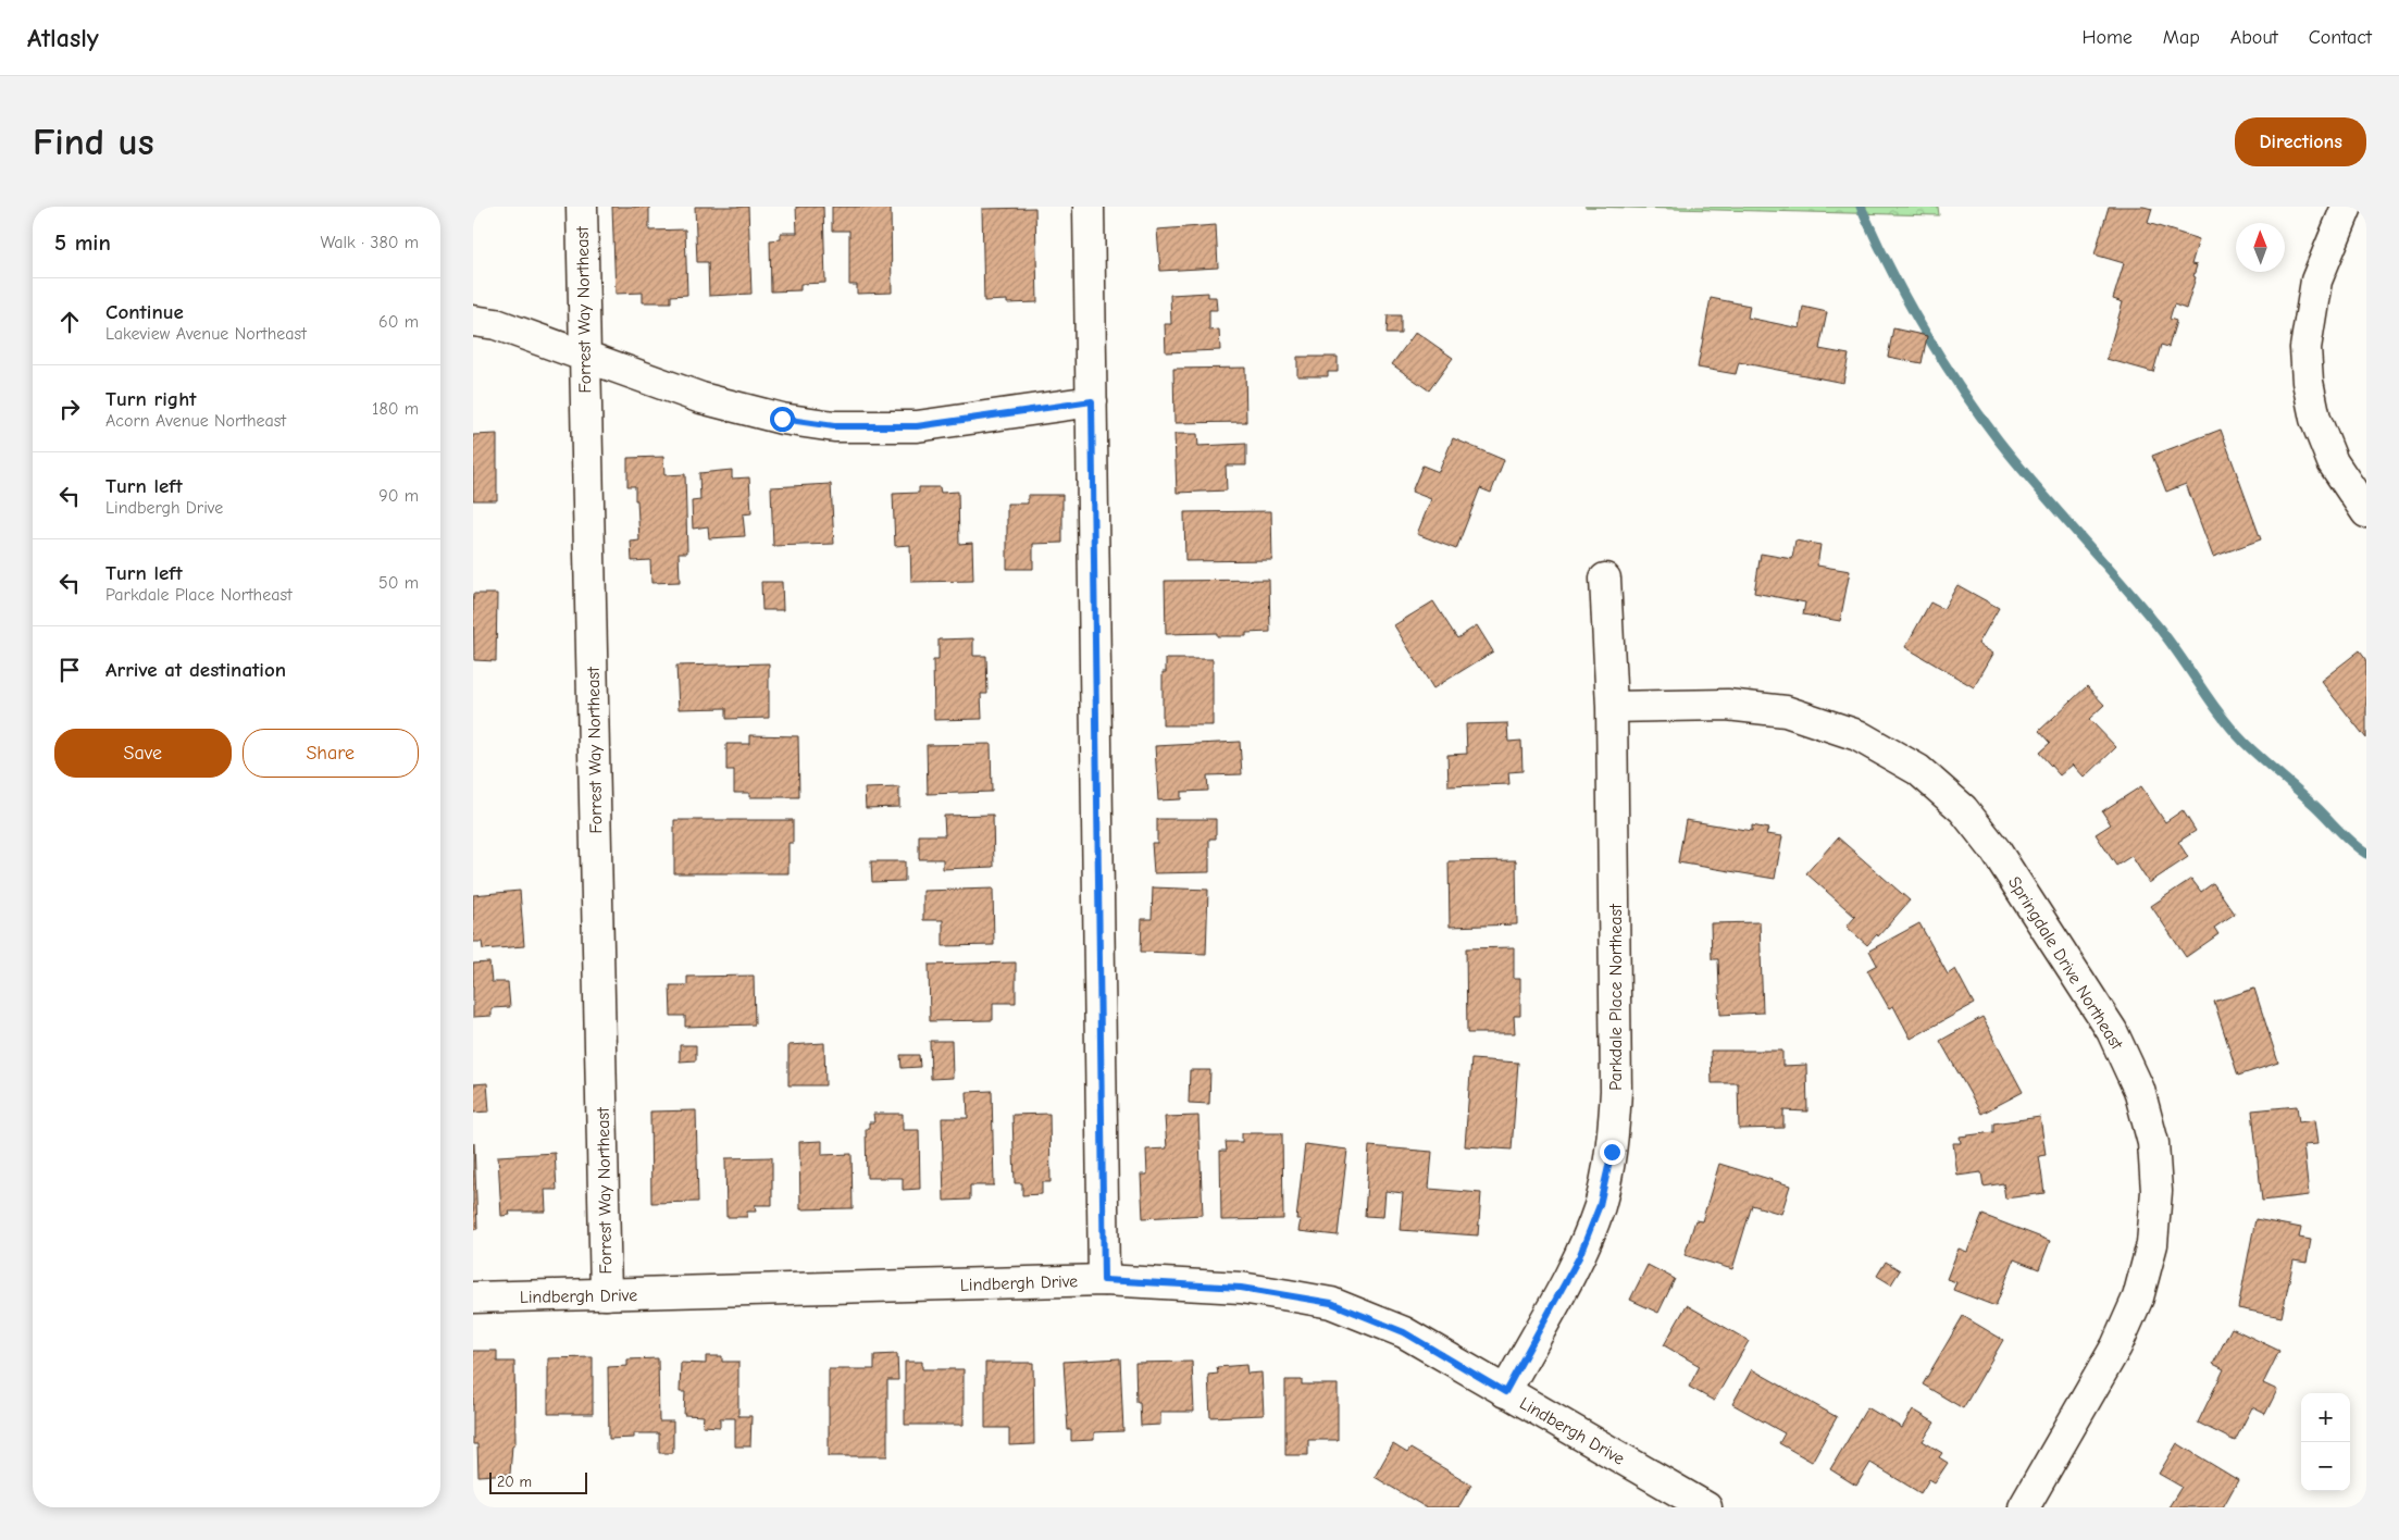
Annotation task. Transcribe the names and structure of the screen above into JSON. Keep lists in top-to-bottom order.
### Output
{
  "streets": {
    "street": [
      "Forrest Way Northeast",
      "Springdale Drive Northeast",
      "Parkdale Place Northeast",
      "Lindbergh Drive"
    ]
  },
  "crossings": [
    ["Forrest Way Northeast", "Lindbergh Drive"],
    ["Springdale Drive Northeast", "Parkdale Place Northeast"],
    ["Parkdale Place Northeast", "Lindbergh Drive"]
  ],
  "scale_bar": "20 m",
  "north": "top",
  "page": {
    "header": "Atlasly",
    "nav": [
      "Home",
      "Map",
      "About",
      "Contact"
    ],
    "buttons": [
      "Directions",
      ["Save", "Share"]
    ],
    "title": "Find us",
    "heading": ["5 min", "Walk · 380 m"],
    "list": [
      ["Continue", "Lakeview Avenue Northeast", "60 m"],
      ["Turn right", "Acorn Avenue Northeast", "180 m"],
      ["Turn left", "Lindbergh Drive", "90 m"],
      ["Turn left", "Parkdale Place Northeast", "50 m"],
      "Arrive at destination"
    ],
    "map_buttons": ["+", "−"],
    "scale": "20 m"
  }
}
